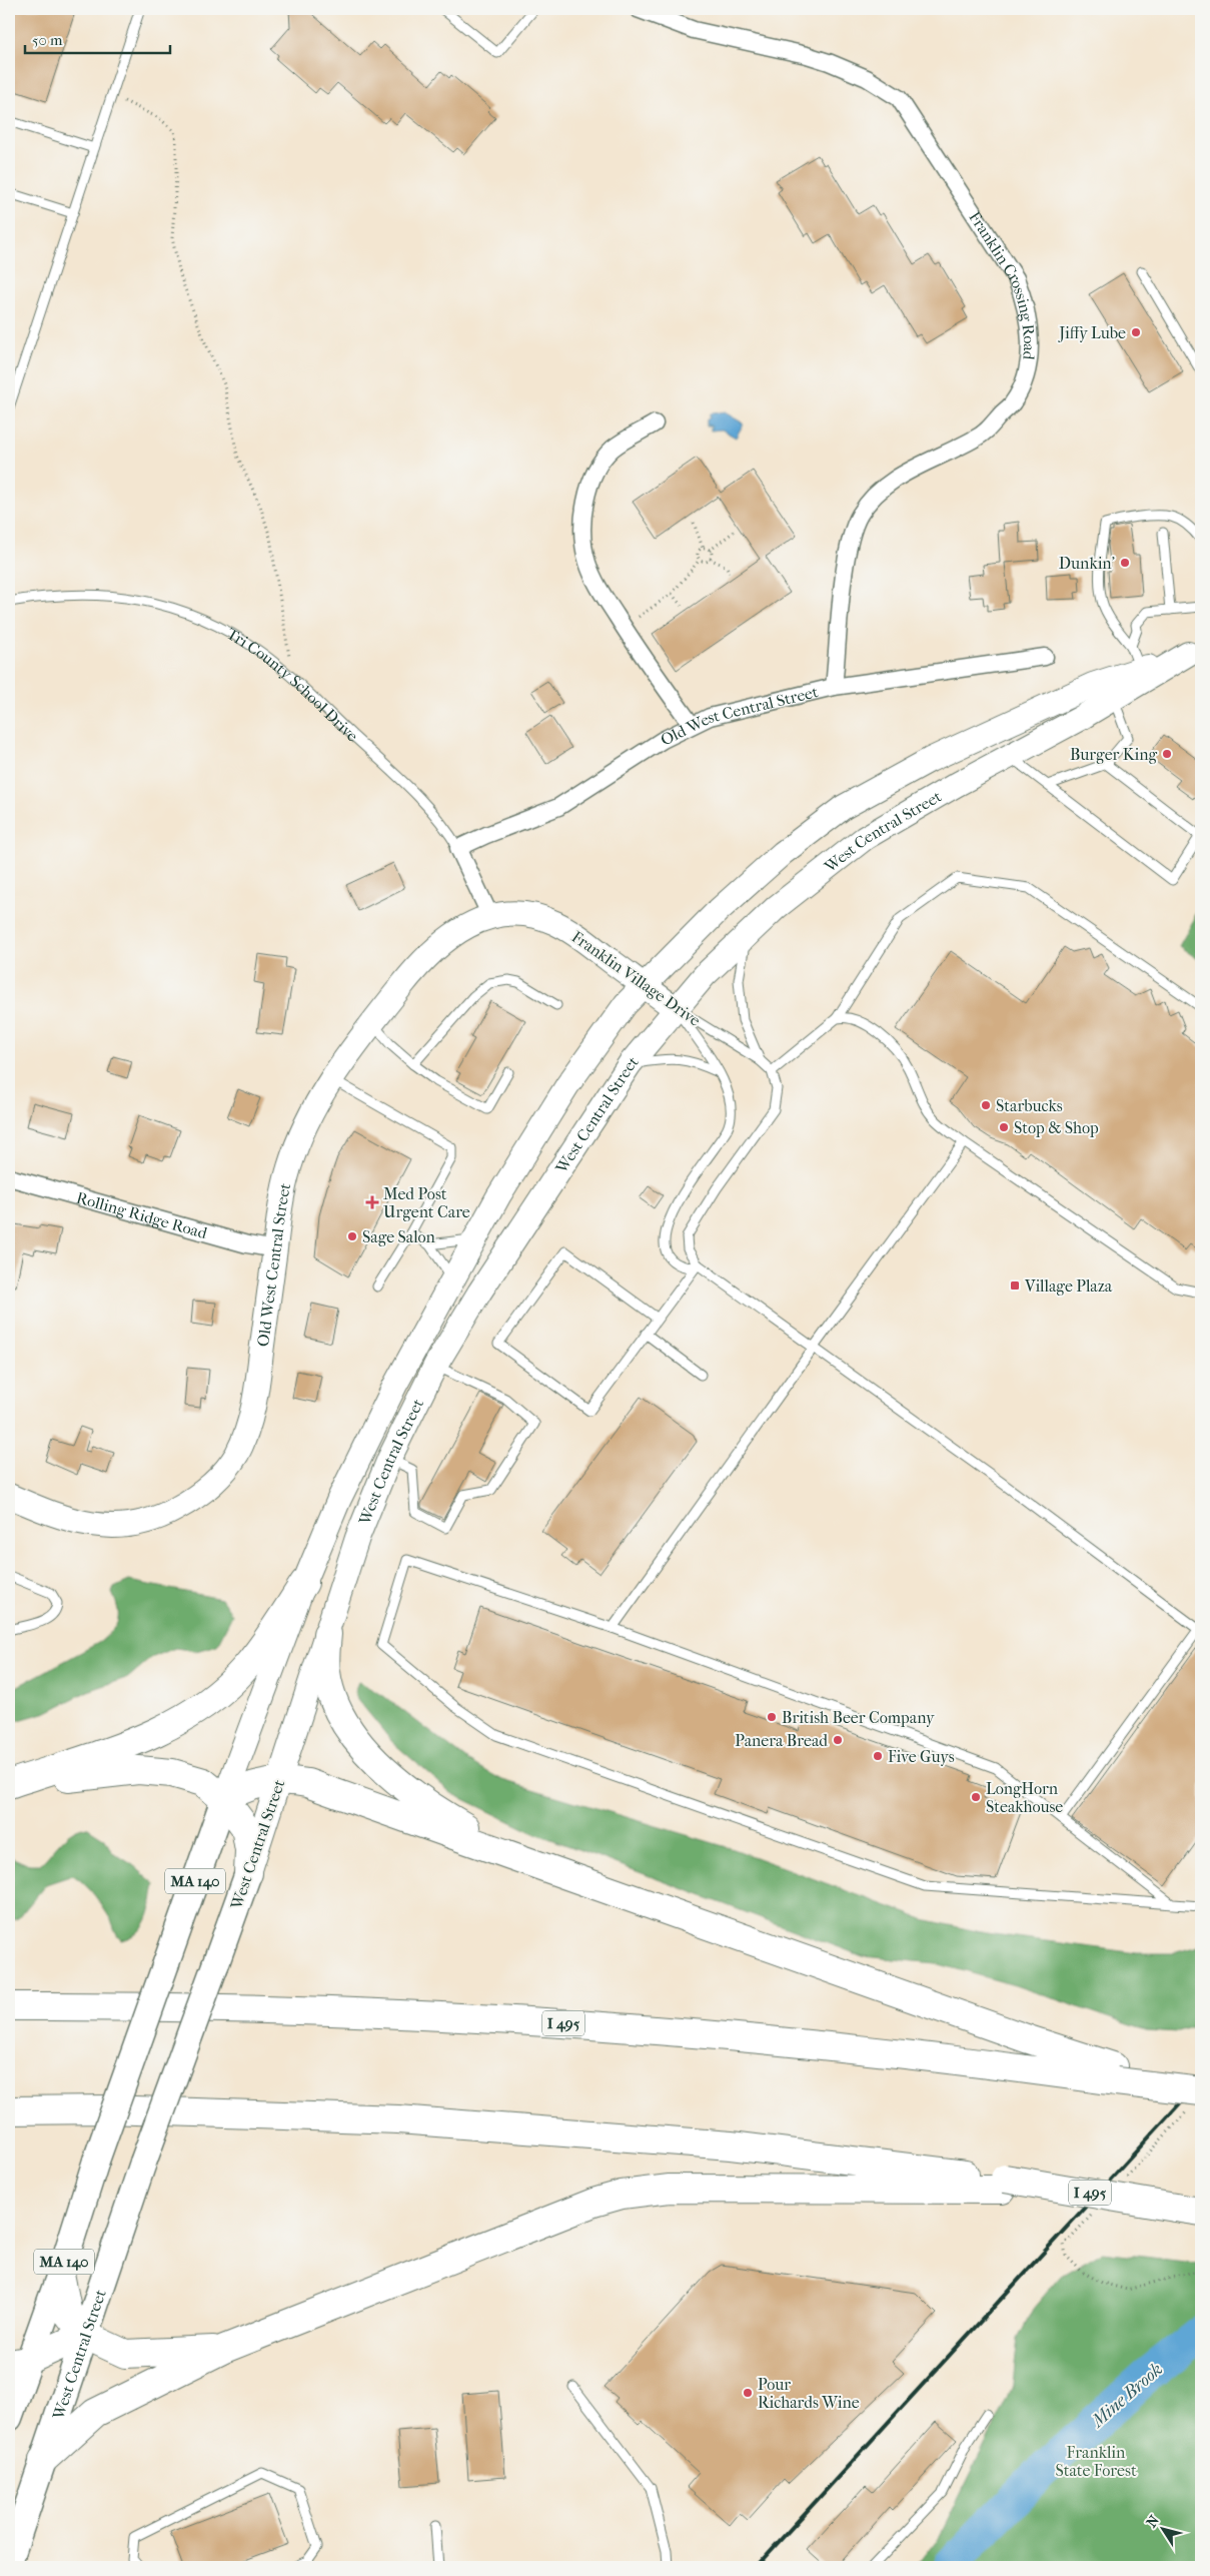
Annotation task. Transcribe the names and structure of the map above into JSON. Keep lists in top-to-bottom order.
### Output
{
  "streets": {
    "highway": ["I 495"],
    "main road": [
      "Old West Central Street",
      "West Central Street",
      "Franklin Village Drive",
      "MA 140"
    ],
    "street": ["Franklin Crossing Road", "Tri County School Drive", "Rolling Ridge Road"]
  },
  "crossings": [
    ["Franklin Crossing Road", "Old West Central Street"],
    ["Tri County School Drive", "Old West Central Street"],
    ["Tri County School Drive", "Franklin Village Drive"],
    ["Old West Central Street", "Franklin Village Drive"],
    ["Old West Central Street", "Rolling Ridge Road"],
    ["West Central Street", "Franklin Village Drive"]
  ],
  "water": ["Mine Brook"],
  "parks": ["Franklin State Forest"],
  "places": {
    "other": [
      "Jiffy Lube",
      "Dunkin'",
      "Burger King",
      "Starbucks",
      "Stop & Shop",
      "Sage Salon",
      "British Beer Company",
      "Panera Bread",
      "Five Guys",
      "LongHorn Steakhouse",
      "Pour Richards Wine"
    ],
    "health": ["Med Post Urgent Care"],
    "transit": ["Village Plaza"]
  },
  "scale_bar": "50 m",
  "north": "top left"
}
